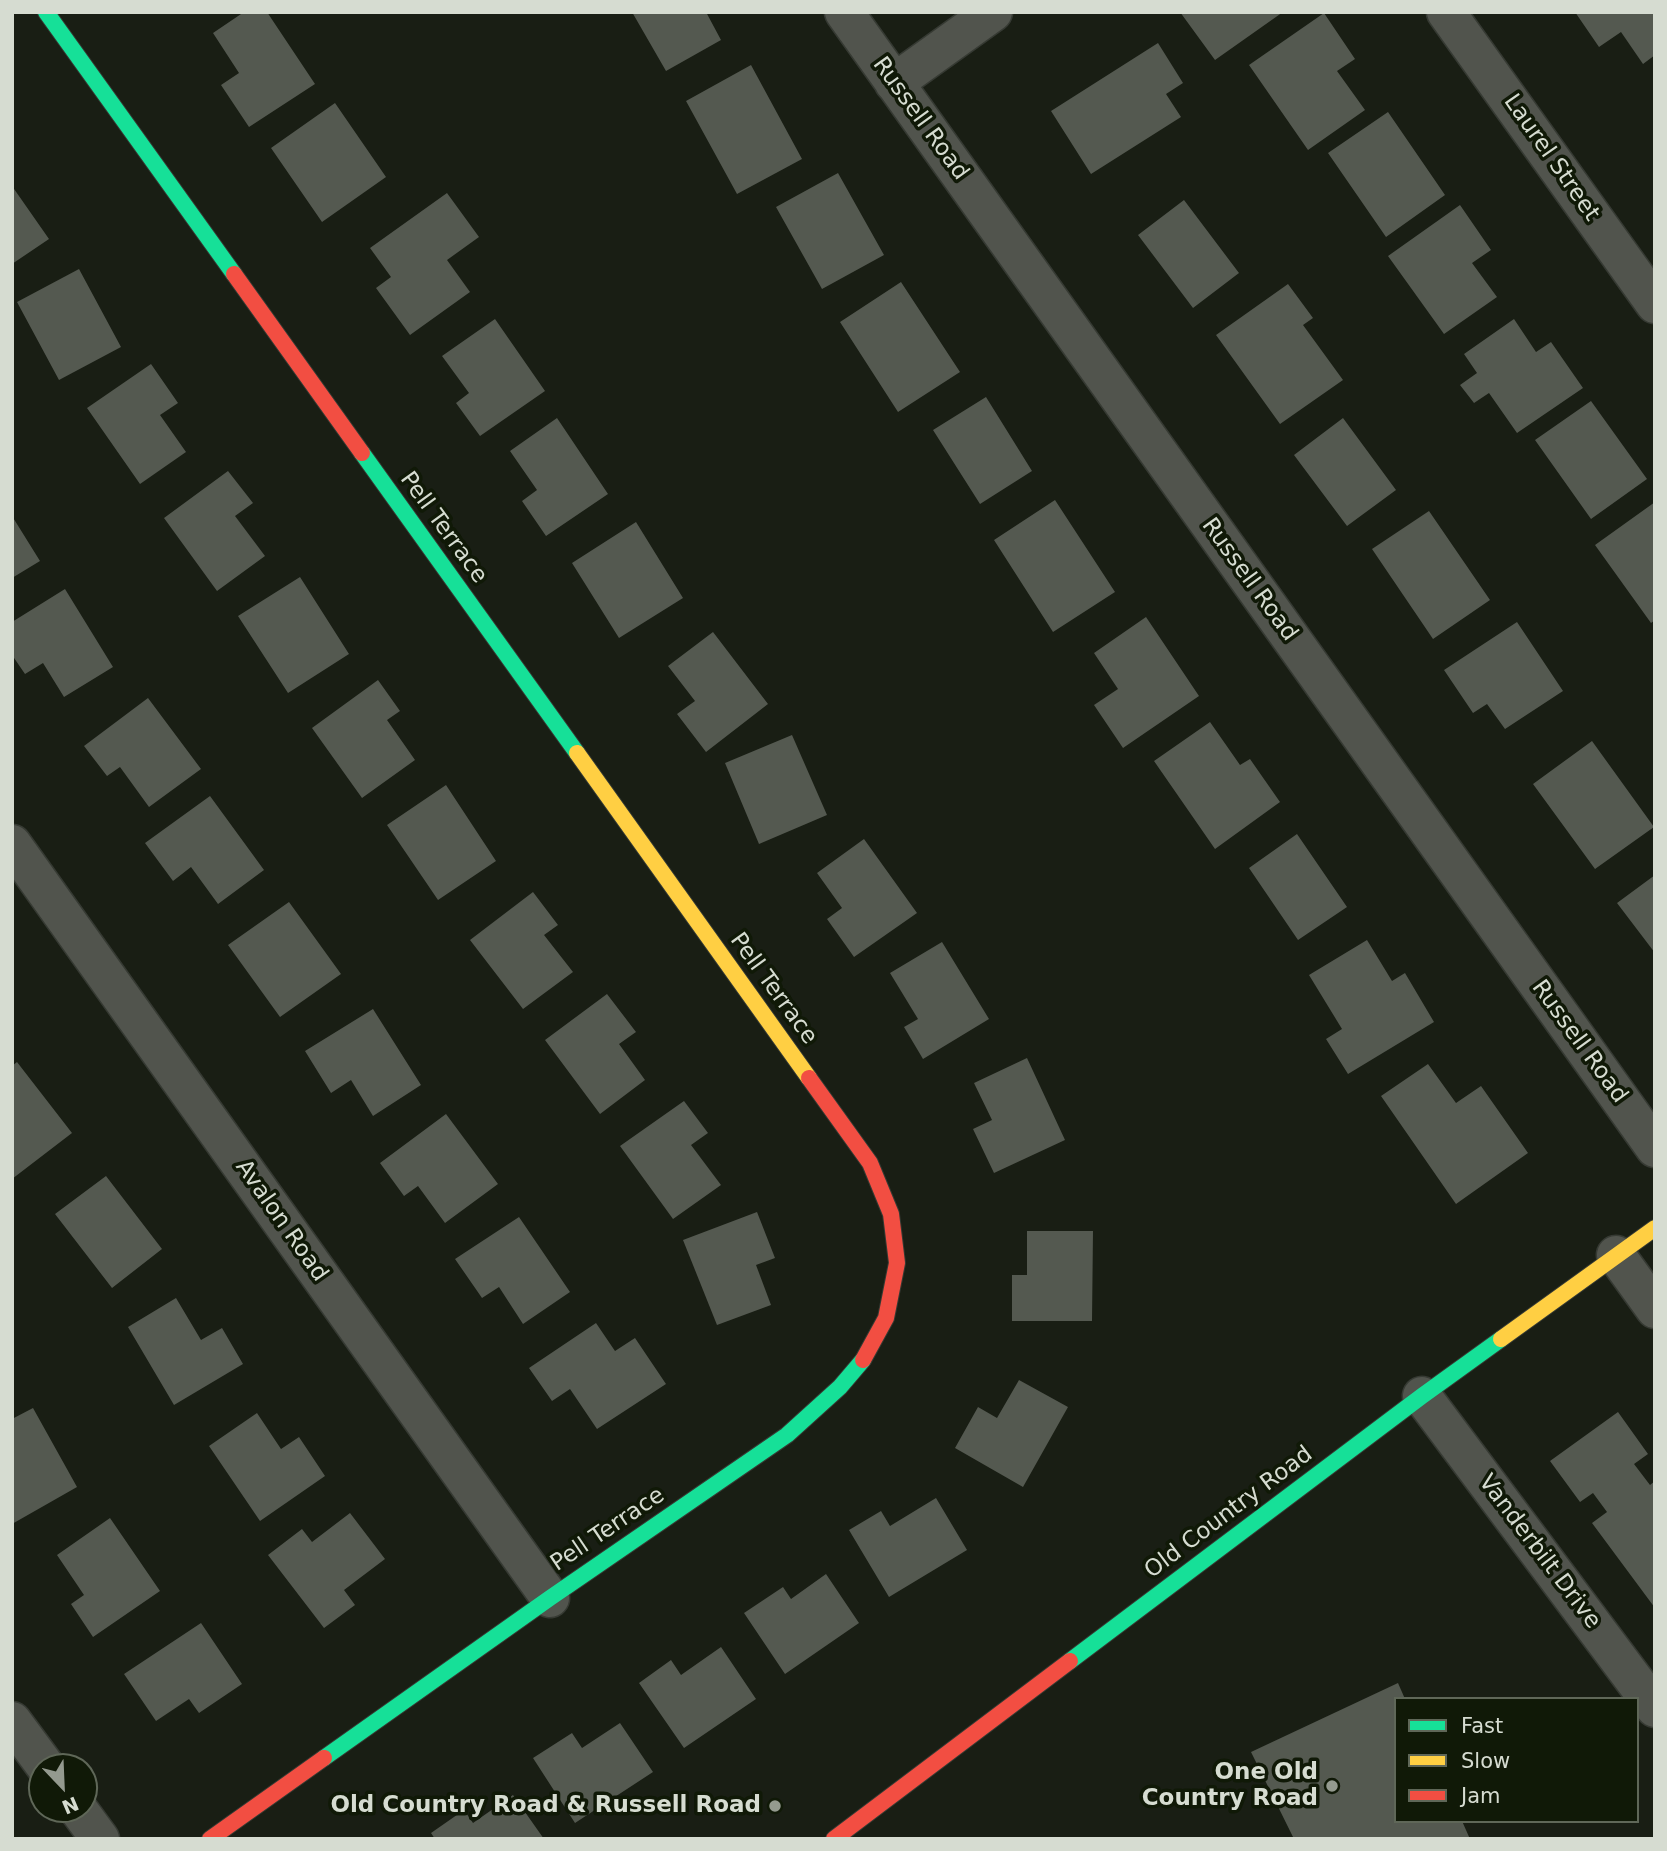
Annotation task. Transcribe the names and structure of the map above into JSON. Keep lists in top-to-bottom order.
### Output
{
  "streets": {
    "street": [
      "Russell Road",
      "Laurel Street",
      "Pell Terrace",
      "Avalon Road",
      "Old Country Road",
      "Vanderbilt Drive"
    ]
  },
  "crossings": [
    ["Pell Terrace", "Avalon Road"],
    ["Old Country Road", "Vanderbilt Drive"]
  ],
  "places": ["One Old Country Road", "Old Country Road & Russell Road"],
  "legend": ["Fast", "Slow", "Jam"],
  "north": "bottom right"
}
